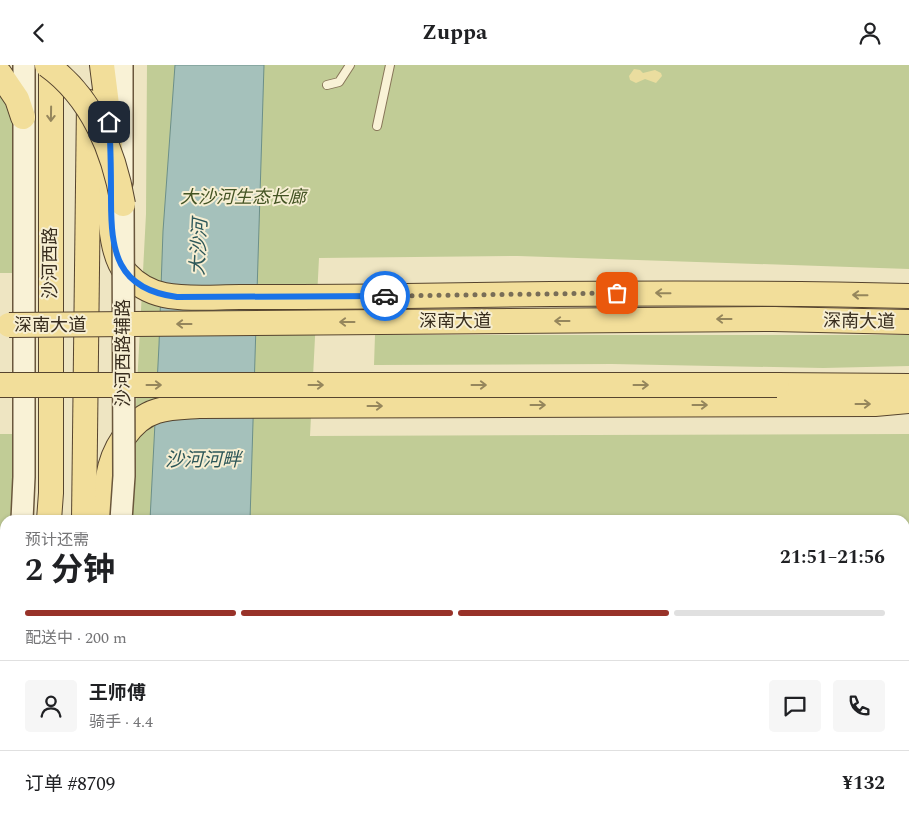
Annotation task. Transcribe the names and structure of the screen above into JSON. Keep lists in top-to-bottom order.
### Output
{
  "streets": {
    "main road": ["沙河西路", "深南大道", "沙河西路辅路"]
  },
  "water": ["大沙河", "沙河河畔"],
  "parks": ["大沙河生态长廊"],
  "page": {
    "header": "Zuppa",
    "heading": ["2 分钟", "预计还需", "21:51–21:56"],
    "panel": [
      "王师傅",
      "骑手 · 4.4",
      "订单 #8709",
      "¥132"
    ],
    "bar": "配送中 · 200 m"
  }
}
